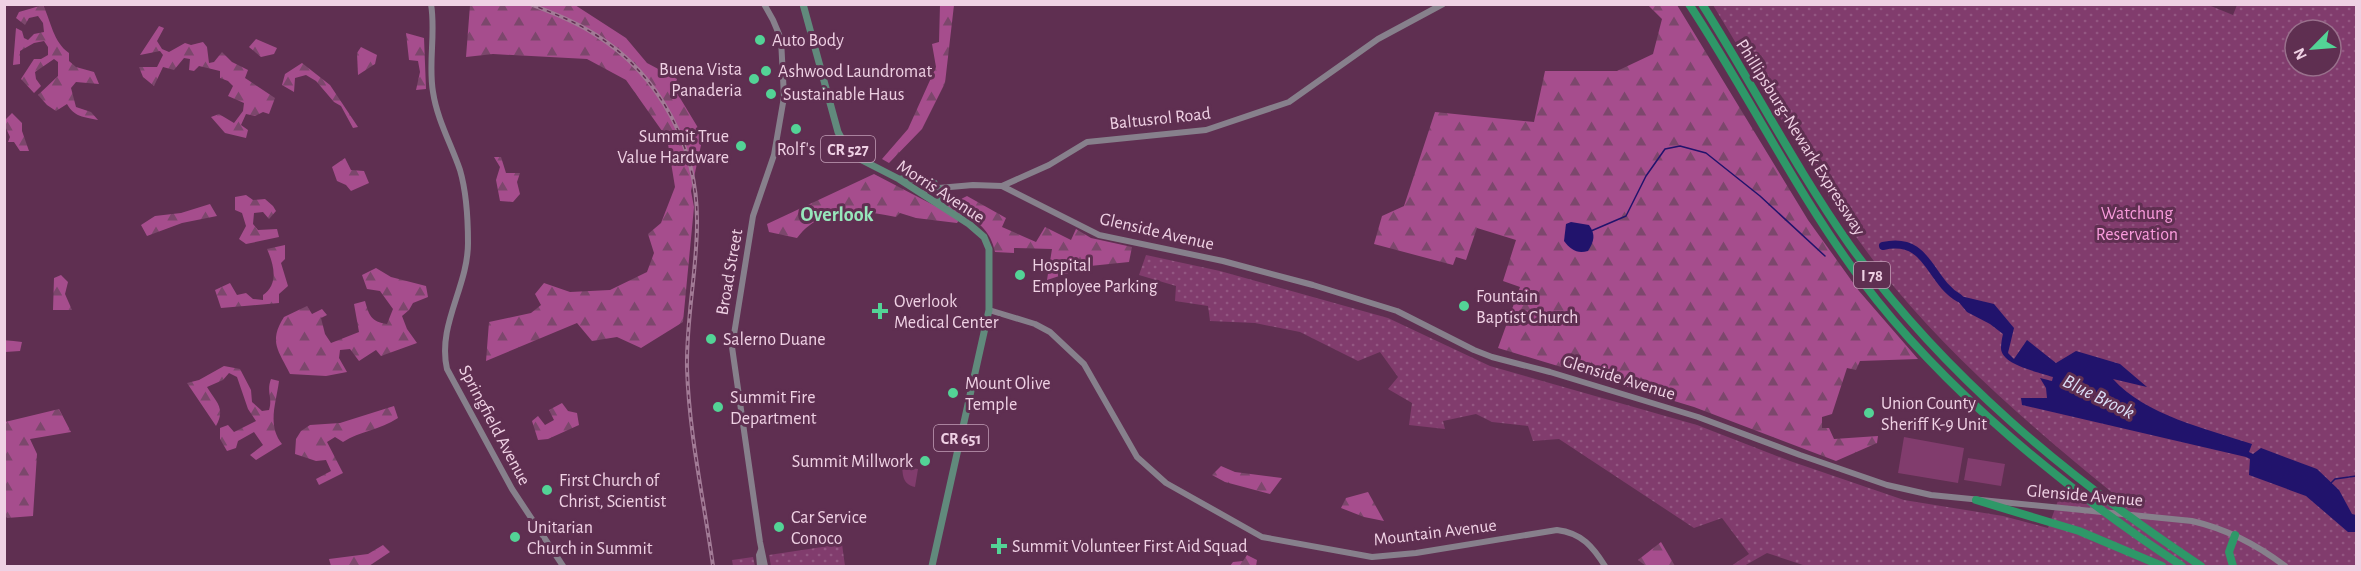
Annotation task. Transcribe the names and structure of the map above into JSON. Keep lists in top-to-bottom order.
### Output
{
  "streets": {
    "highway": ["Phillipsburg-Newark Expressway", "I 78"],
    "main road": [
      "Baltusrol Road",
      "CR 527",
      "Morris Avenue",
      "Glenside Avenue",
      "Broad Street",
      "Springfield Avenue",
      "CR 651",
      "Mountain Avenue"
    ]
  },
  "crossings": [
    ["Baltusrol Road", "Glenside Avenue"],
    ["Morris Avenue", "Glenside Avenue"],
    ["Morris Avenue", "Mountain Avenue"]
  ],
  "districts": ["Overlook"],
  "water": ["Blue Brook"],
  "parks": ["Watchung Reservation"],
  "places": {
    "other": [
      "Auto Body",
      "Ashwood Laundromat",
      "Buena Vista Panaderia",
      "Sustainable Haus",
      "Rolf's",
      "Summit True Value Hardware",
      "Hospital Employee Parking",
      "Fountain Baptist Church",
      "Salerno Duane",
      "Mount Olive Temple",
      "Summit Fire Department",
      "Union County Sheriff K-9 Unit",
      "Summit Millwork",
      "First Church of Christ, Scientist",
      "Car Service Conoco",
      "Unitarian Church in Summit"
    ],
    "health": ["Overlook Medical Center", "Summit Volunteer First Aid Squad"]
  },
  "north": "bottom left"
}
